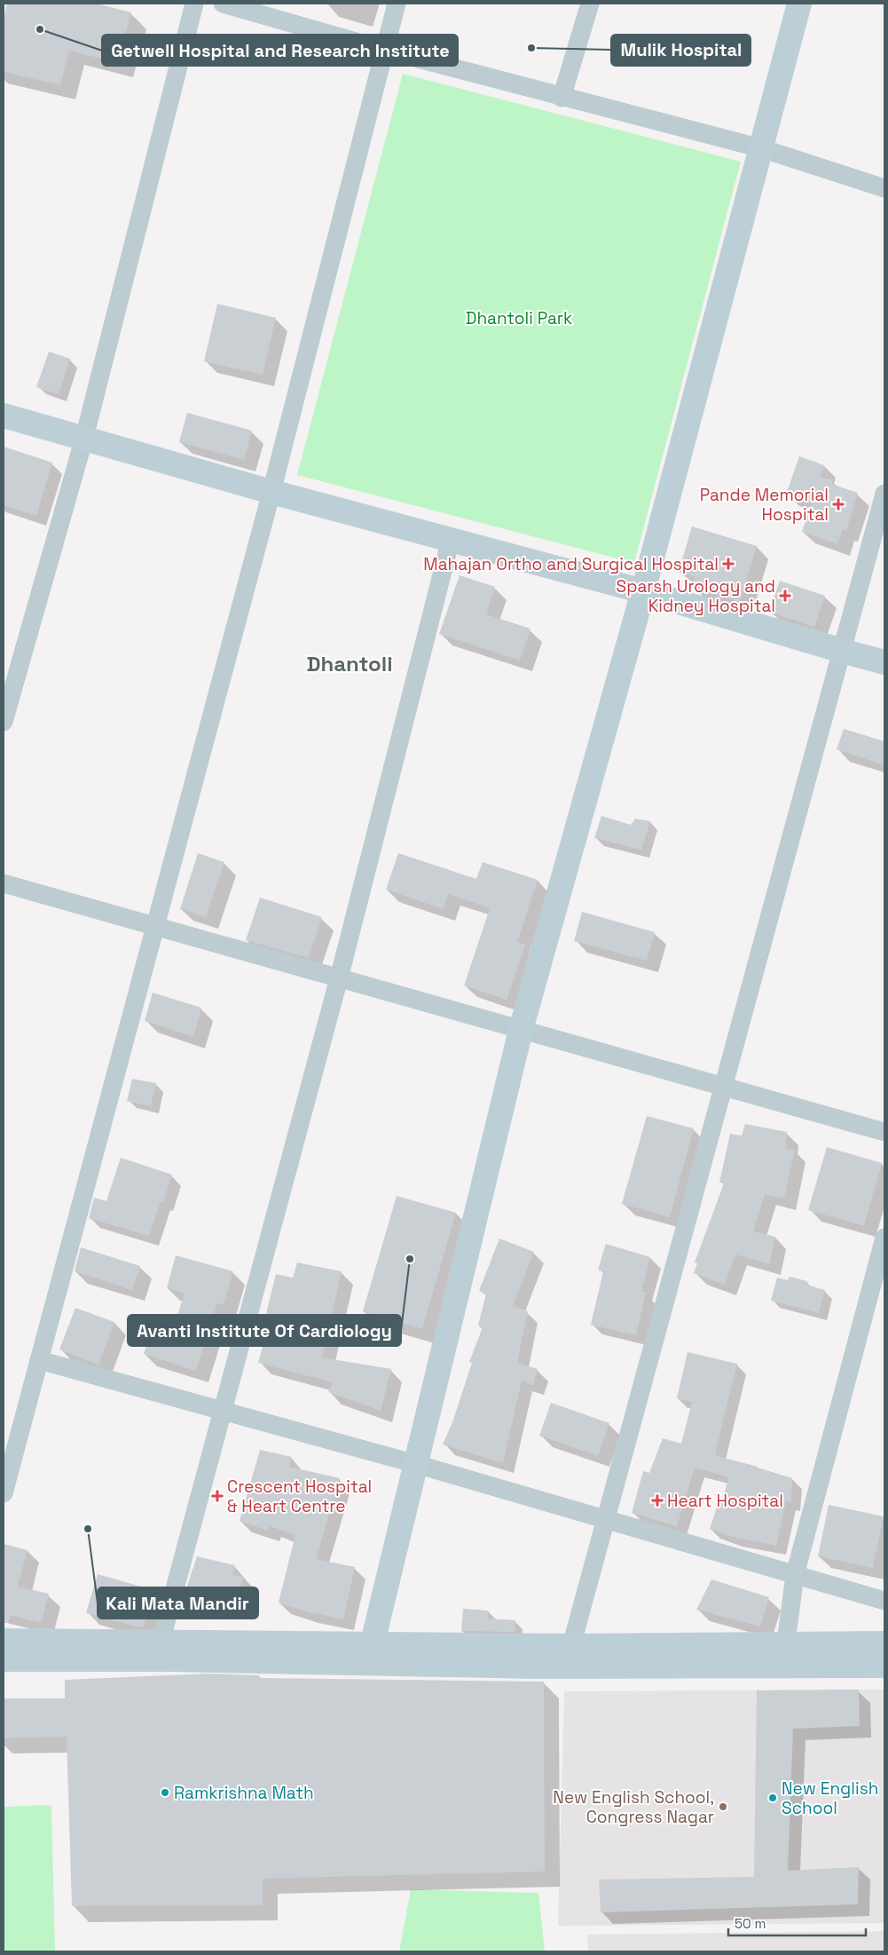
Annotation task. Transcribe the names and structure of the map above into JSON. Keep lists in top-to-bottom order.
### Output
{
  "districts": ["Dhantoli"],
  "parks": ["Dhantoli Park"],
  "places": {
    "other": [
      "Getwell Hospital and Research Institute",
      "Mulik Hospital",
      "Avanti Institute Of Cardiology",
      "Kali Mata Mandir",
      "Ramkrishna Math",
      "New English School",
      "New English School, Congress Nagar"
    ],
    "health": [
      "Pande Memorial Hospital",
      "Mahajan Ortho and Surgical Hospital",
      "Sparsh Urology and Kidney Hospital",
      "Crescent Hospital & Heart Centre",
      "Heart Hospital"
    ]
  },
  "scale_bar": "50 m"
}
